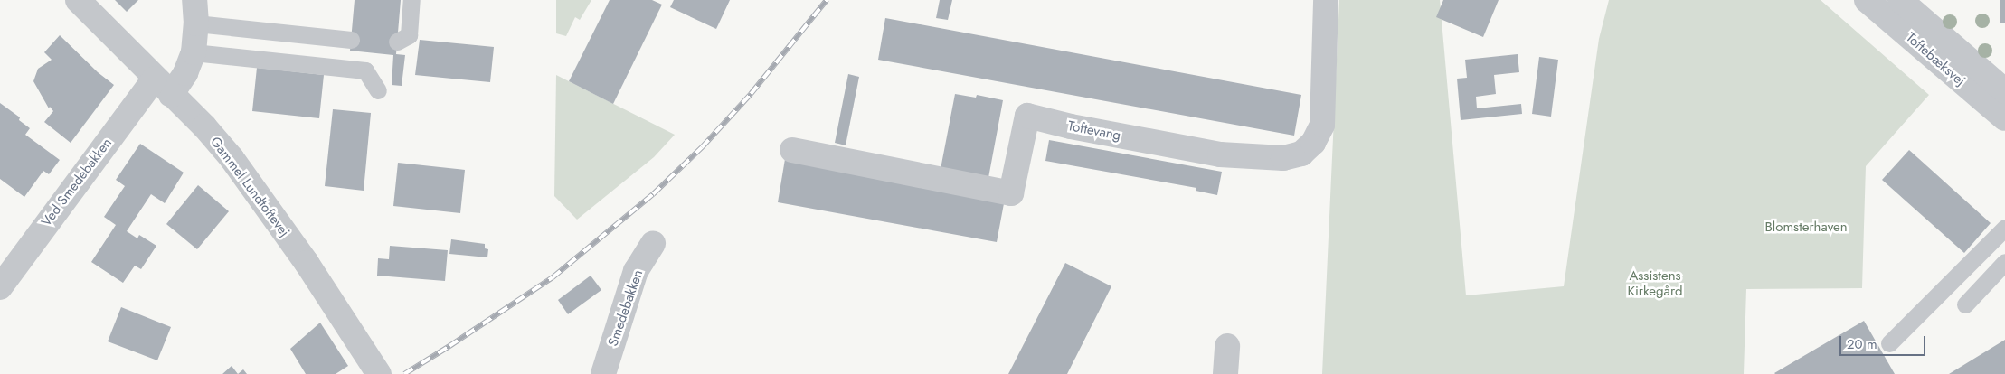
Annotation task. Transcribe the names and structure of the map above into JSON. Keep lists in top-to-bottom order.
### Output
{
  "streets": {
    "street": [
      "Toftebæksvej",
      "Toftevang",
      "Ved Smedebakken",
      "Gammel Lundtoftevej",
      "Smedebakken"
    ]
  },
  "crossings": [
    ["Ved Smedebakken", "Gammel Lundtoftevej"]
  ],
  "parks": ["Blomsterhaven", "Assistens Kirkegård"],
  "scale_bar": "20 m"
}
